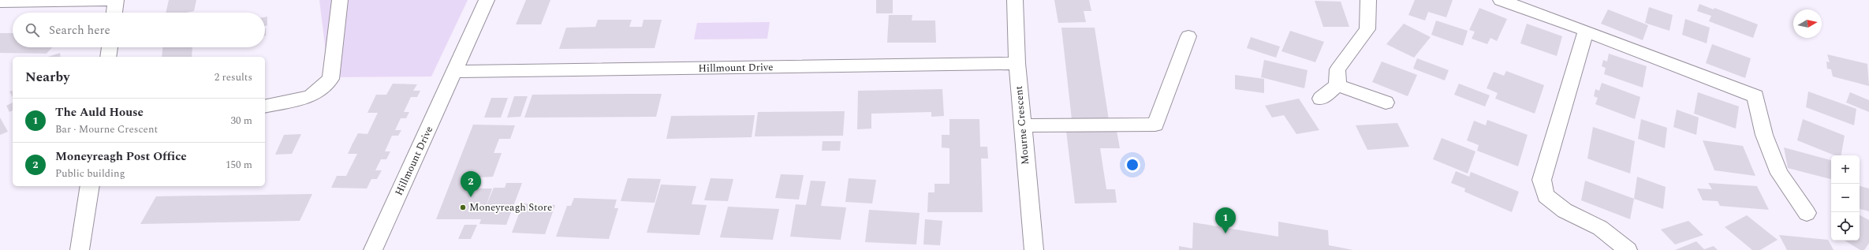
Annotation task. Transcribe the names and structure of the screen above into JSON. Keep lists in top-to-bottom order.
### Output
{
  "streets": {
    "street": ["Hillmount Drive", "Mourne Crescent"]
  },
  "crossings": [
    ["Hillmount Drive", "Mourne Crescent"]
  ],
  "places": ["Moneyreagh Store"],
  "north": "right",
  "page": {
    "search": "Search here",
    "heading": ["Nearby", "2 results"],
    "list": [
      {
        "mark": "1",
        "name": "The Auld House",
        "note": "Bar · Mourne Crescent",
        "value": "30 m"
      },
      {
        "mark": "2",
        "name": "Moneyreagh Post Office",
        "note": "Public building",
        "value": "150 m"
      }
    ],
    "map_buttons": ["+", "−"],
    "pins": ["2", "1"]
  }
}
